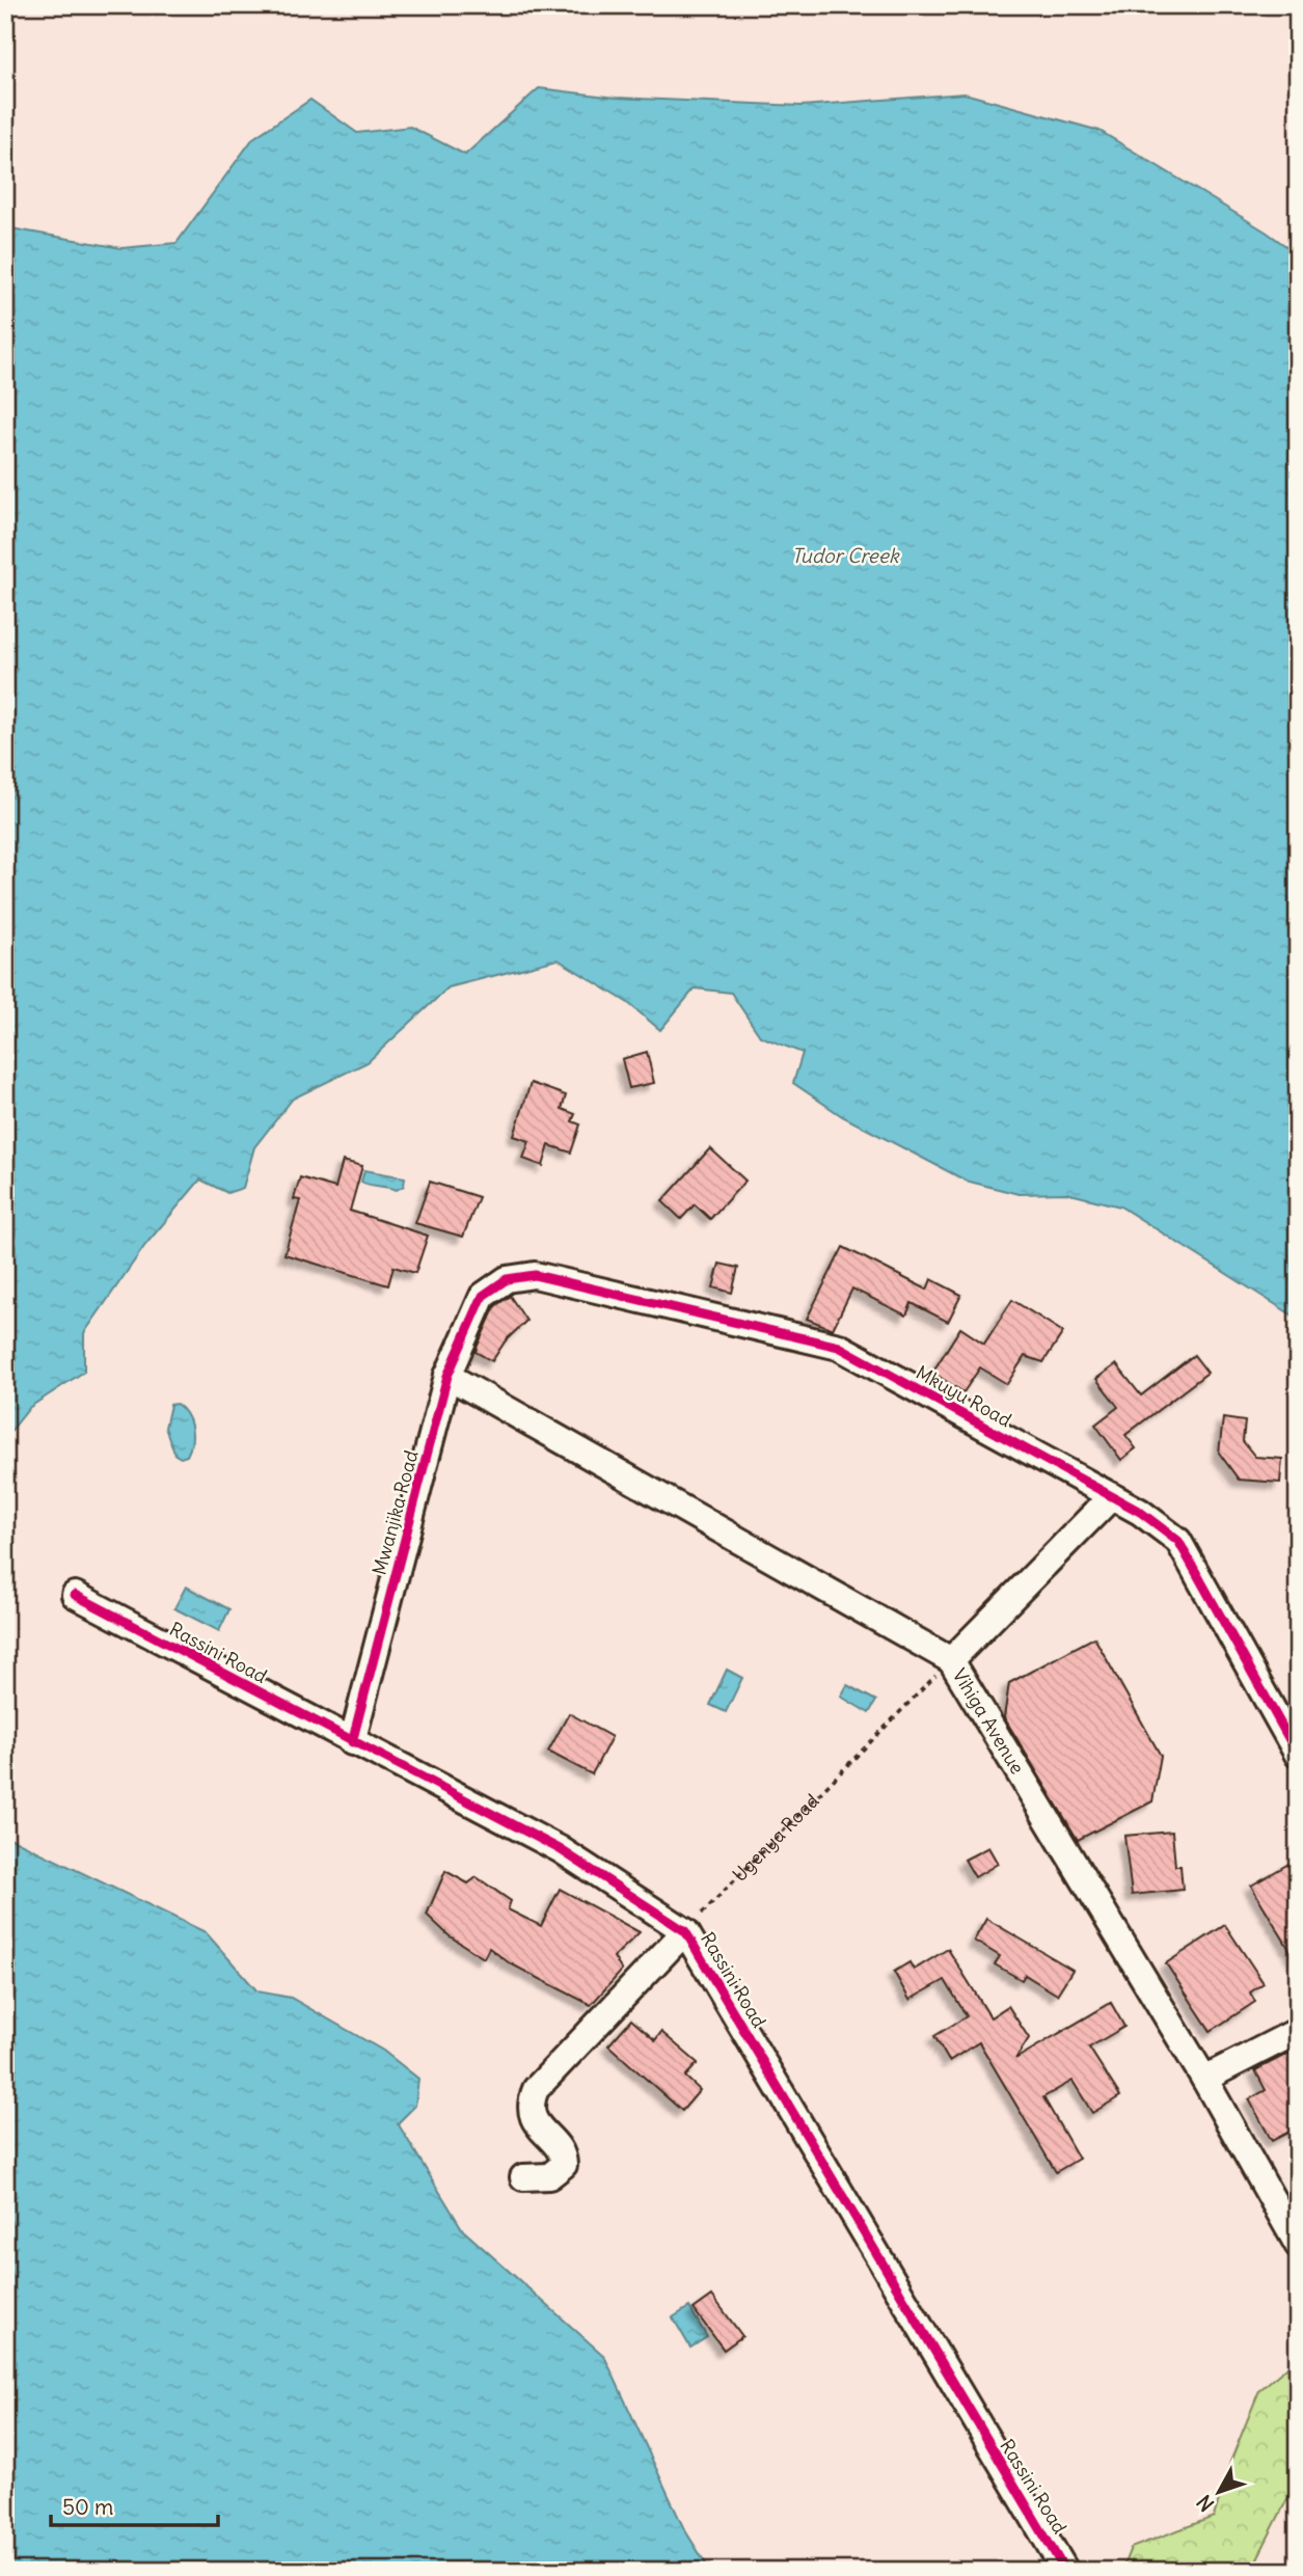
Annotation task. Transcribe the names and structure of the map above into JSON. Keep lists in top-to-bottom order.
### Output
{
  "streets": {
    "street": [
      "Mkuyu Road",
      "Mwanjika Road",
      "Rassini Road",
      "Vihiga Avenue"
    ],
    "path": ["Ugenya Road"]
  },
  "crossings": [
    ["Mkuyu Road", "Mwanjika Road"],
    ["Mwanjika Road", "Rassini Road"],
    ["Mwanjika Road", "Vihiga Avenue"],
    ["Rassini Road", "Ugenya Road"],
    ["Vihiga Avenue", "Ugenya Road"]
  ],
  "water": ["Tudor Creek"],
  "scale_bar": "50 m",
  "north": "bottom left"
}
